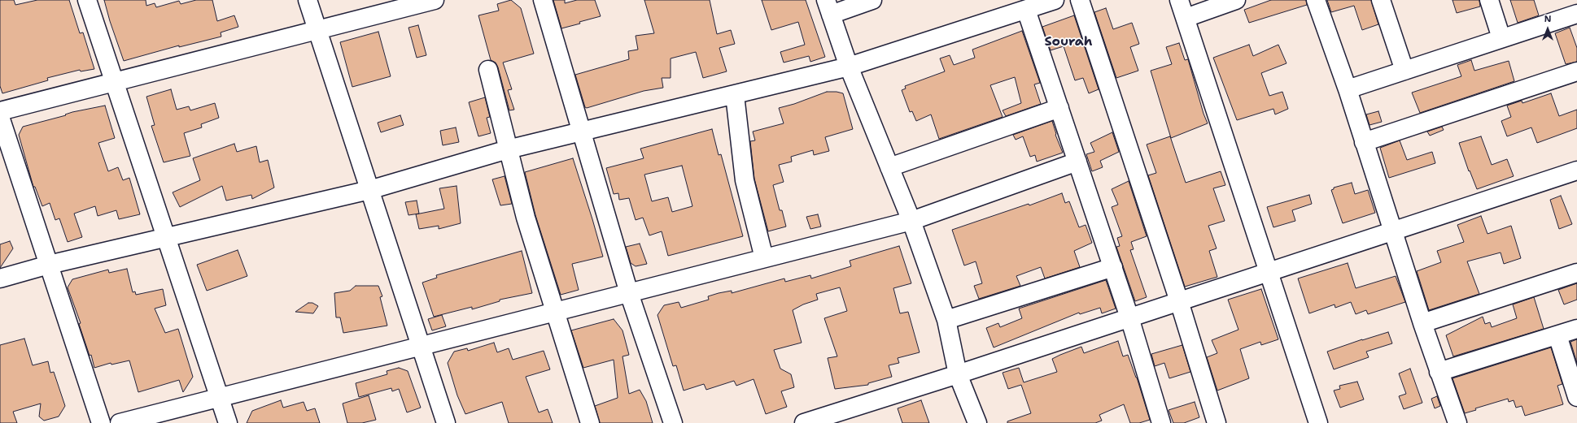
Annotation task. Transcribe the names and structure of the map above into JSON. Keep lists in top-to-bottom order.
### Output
{
  "districts": ["Sourah"],
  "north": "top"
}
